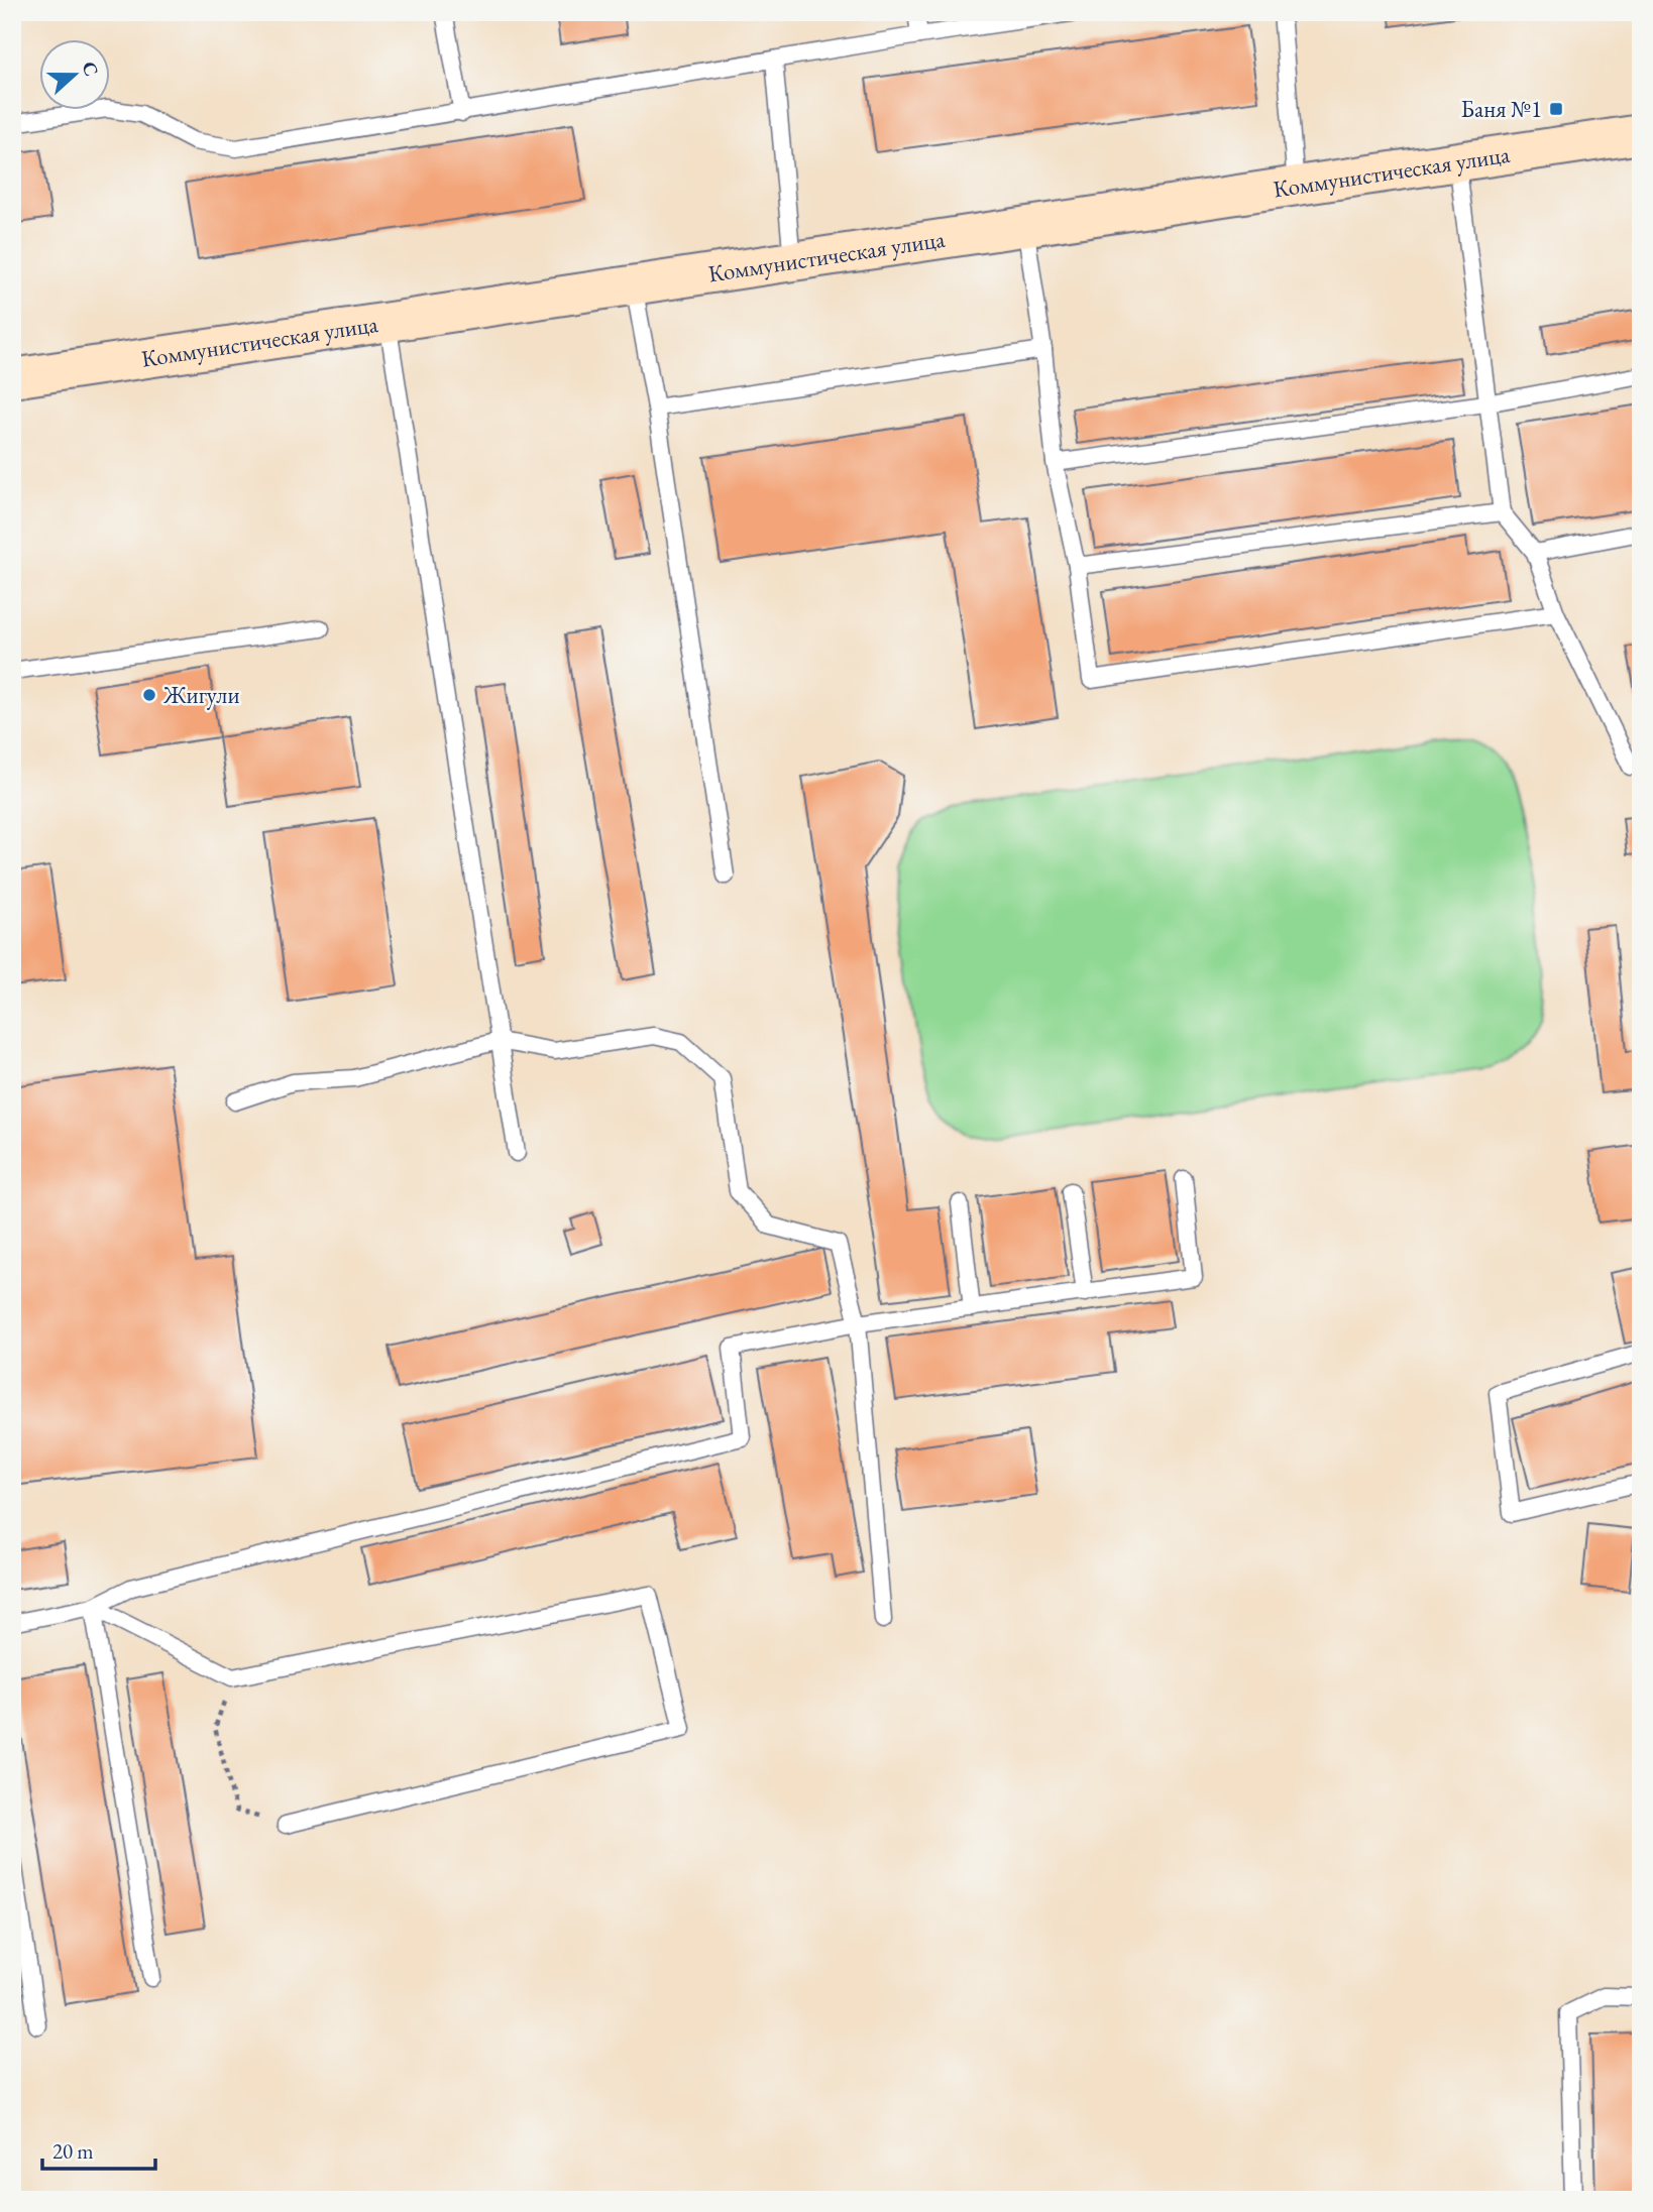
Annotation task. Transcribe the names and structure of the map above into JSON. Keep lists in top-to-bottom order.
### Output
{
  "streets": {
    "street": ["Коммунистическая улица"]
  },
  "places": {
    "transit": ["Баня №1"],
    "other": ["Жигули"]
  },
  "scale_bar": "20 m",
  "north": "right"
}
